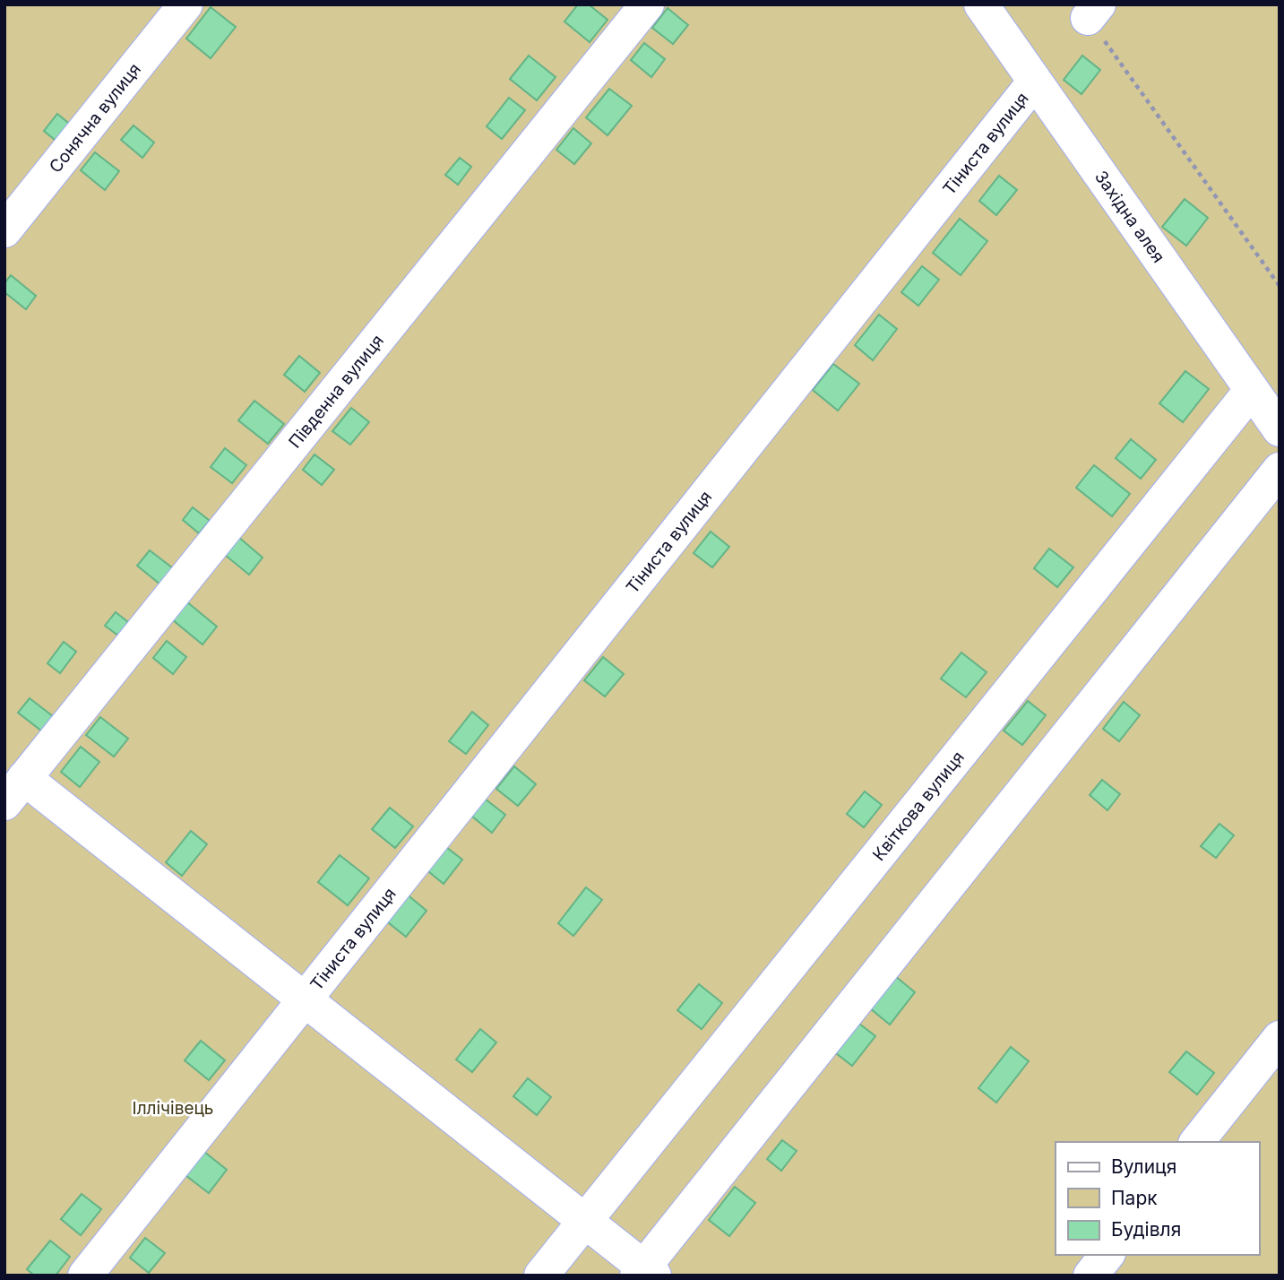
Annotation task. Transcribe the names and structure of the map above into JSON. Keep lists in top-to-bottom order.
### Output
{
  "streets": {
    "lane": [
      "Сонячна вулиця",
      "Тіниста вулиця",
      "Західна алея",
      "Південна вулиця",
      "Квіткова вулиця"
    ]
  },
  "crossings": [
    ["Тіниста вулиця", "Західна алея"],
    ["Західна алея", "Квіткова вулиця"]
  ],
  "parks": ["Іллічівець"],
  "legend": ["Вулиця", "Парк", "Будівля"]
}
